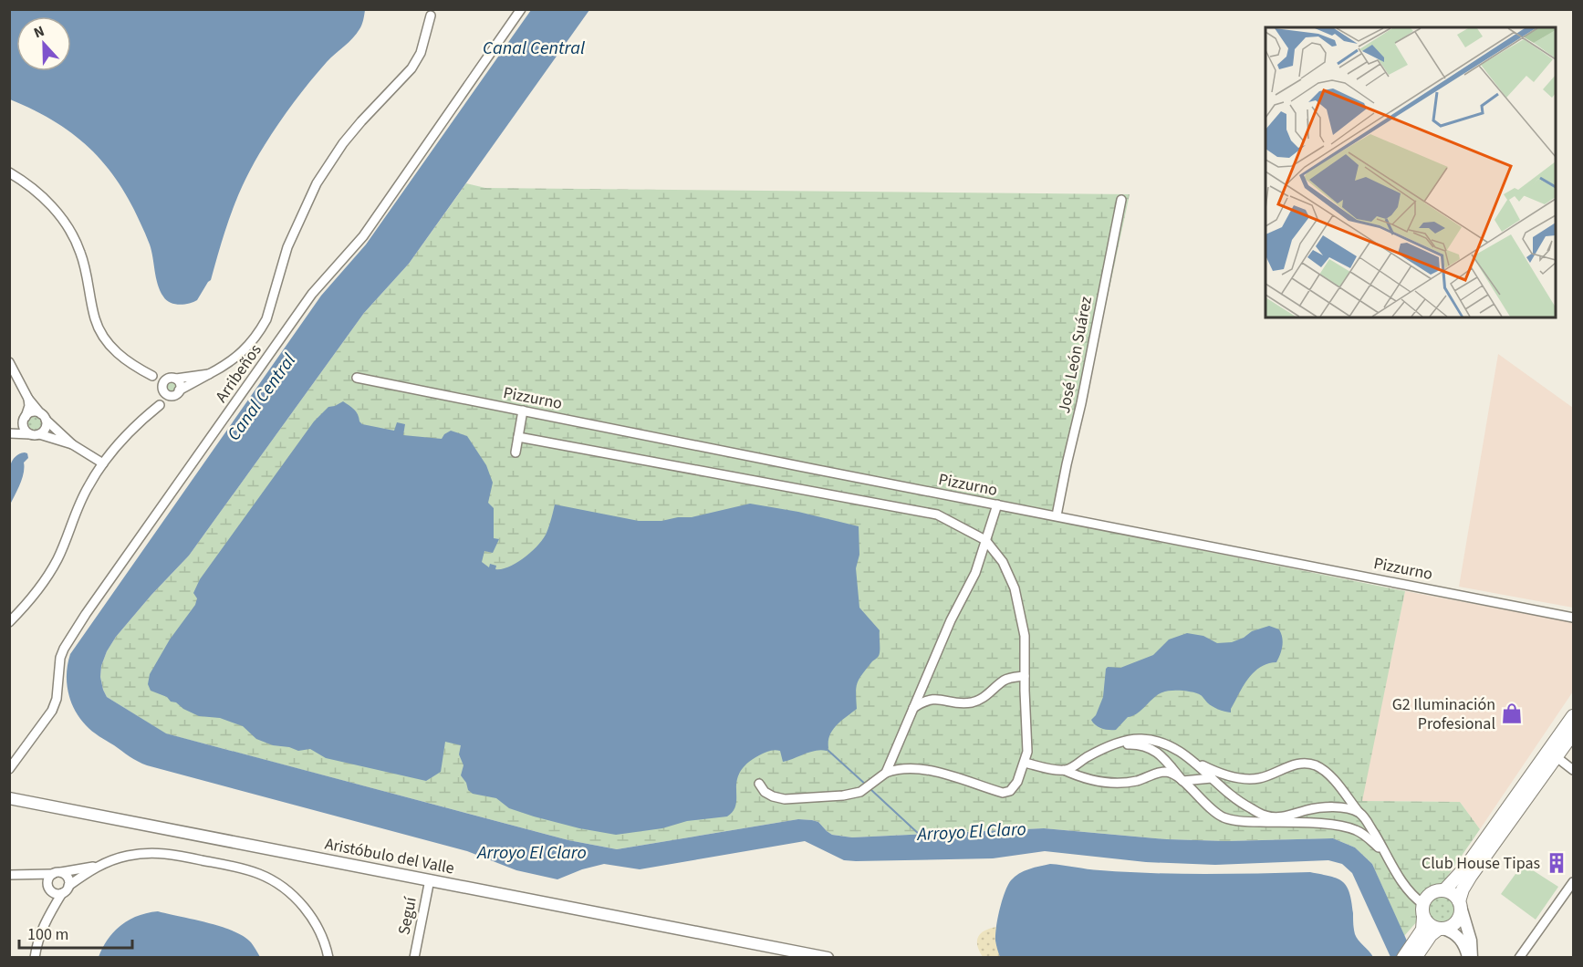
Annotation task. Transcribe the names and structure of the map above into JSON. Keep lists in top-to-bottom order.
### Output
{
  "streets": {
    "street": [
      "José León Suárez",
      "Arribeños",
      "Pizzurno",
      "Aristóbulo del Valle",
      "Seguí"
    ]
  },
  "crossings": [
    ["José León Suárez", "Pizzurno"],
    ["Aristóbulo del Valle", "Seguí"]
  ],
  "water": ["Canal Central", "Arroyo El Claro"],
  "places": {
    "shop": ["G2 Iluminación Profesional"],
    "building": ["Club House Tipas"]
  },
  "scale_bar": "100 m",
  "north": "top"
}
